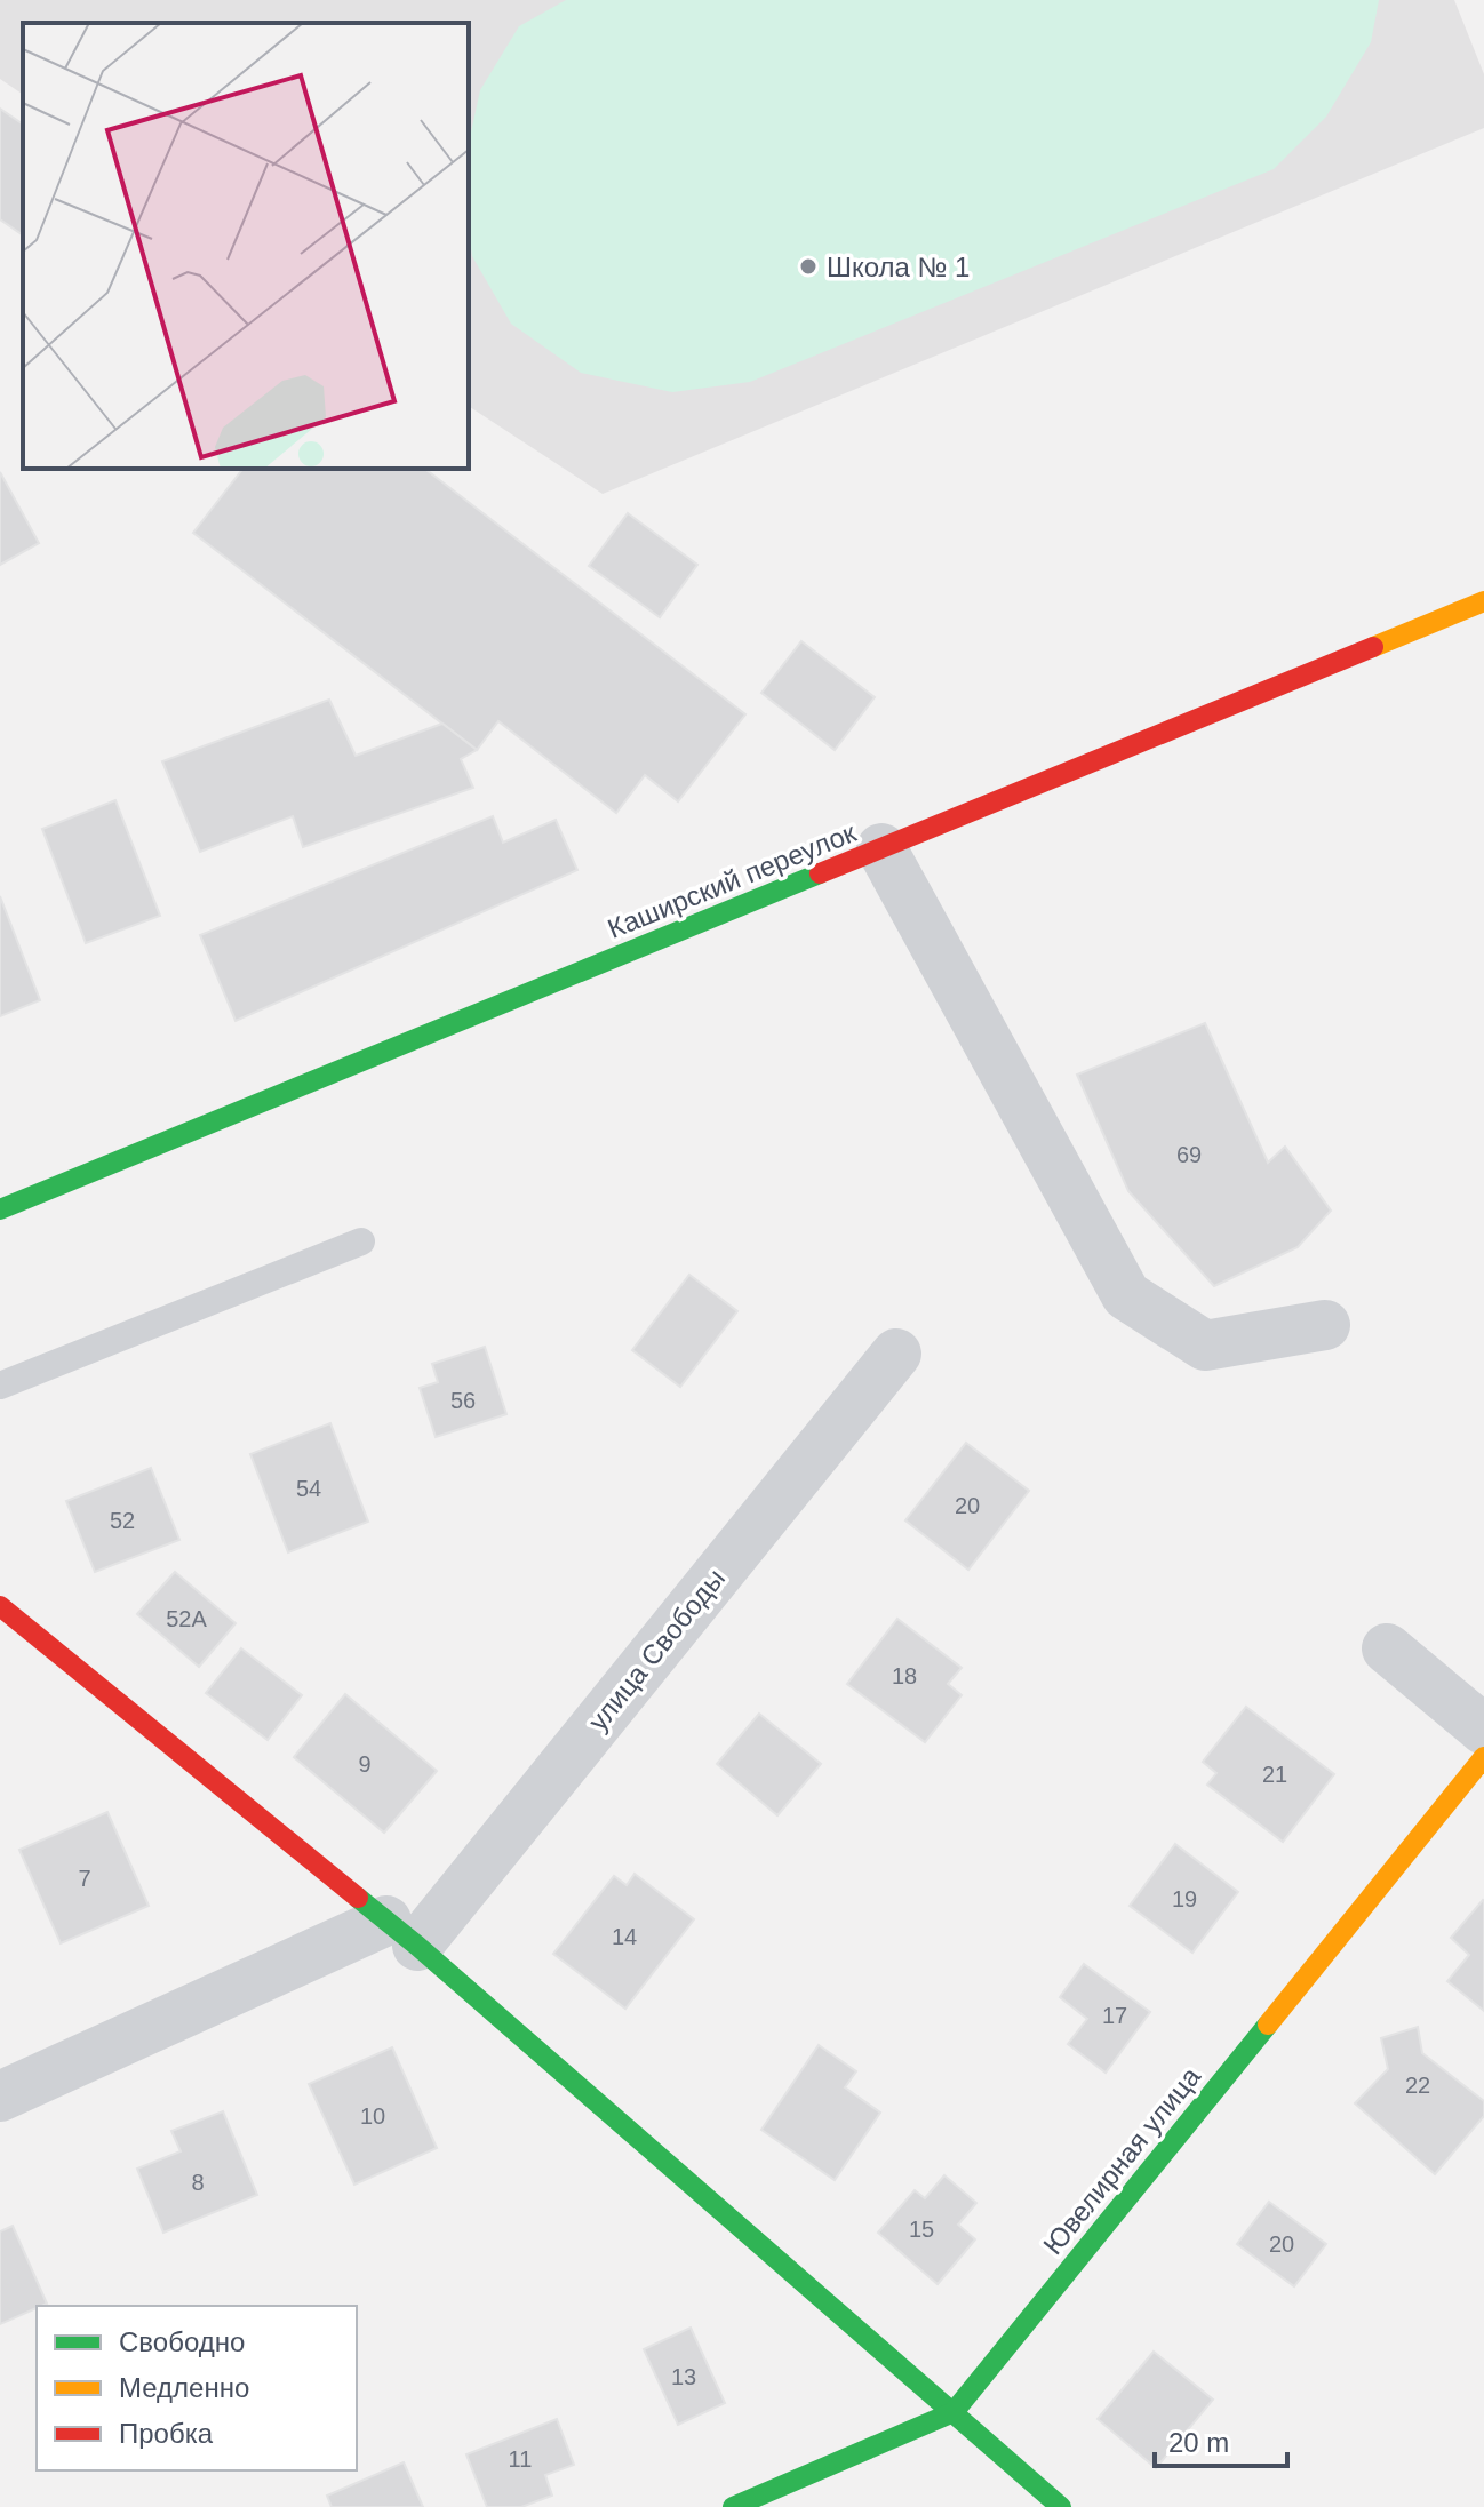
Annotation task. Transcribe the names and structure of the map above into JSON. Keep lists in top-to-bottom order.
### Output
{
  "streets": {
    "street": ["Каширский переулок", "улица Свободы", "Ювелирная улица"]
  },
  "places": ["Школа № 1"],
  "house_numbers": [
    "69",
    "56",
    "54",
    "20",
    "52",
    "52А",
    "18",
    "9",
    "21",
    "7",
    "19",
    "14",
    "17",
    "22",
    "10",
    "8",
    "15",
    "20",
    "13",
    "11"
  ],
  "legend": ["Свободно", "Медленно", "Пробка"],
  "scale_bar": "20 m"
}
